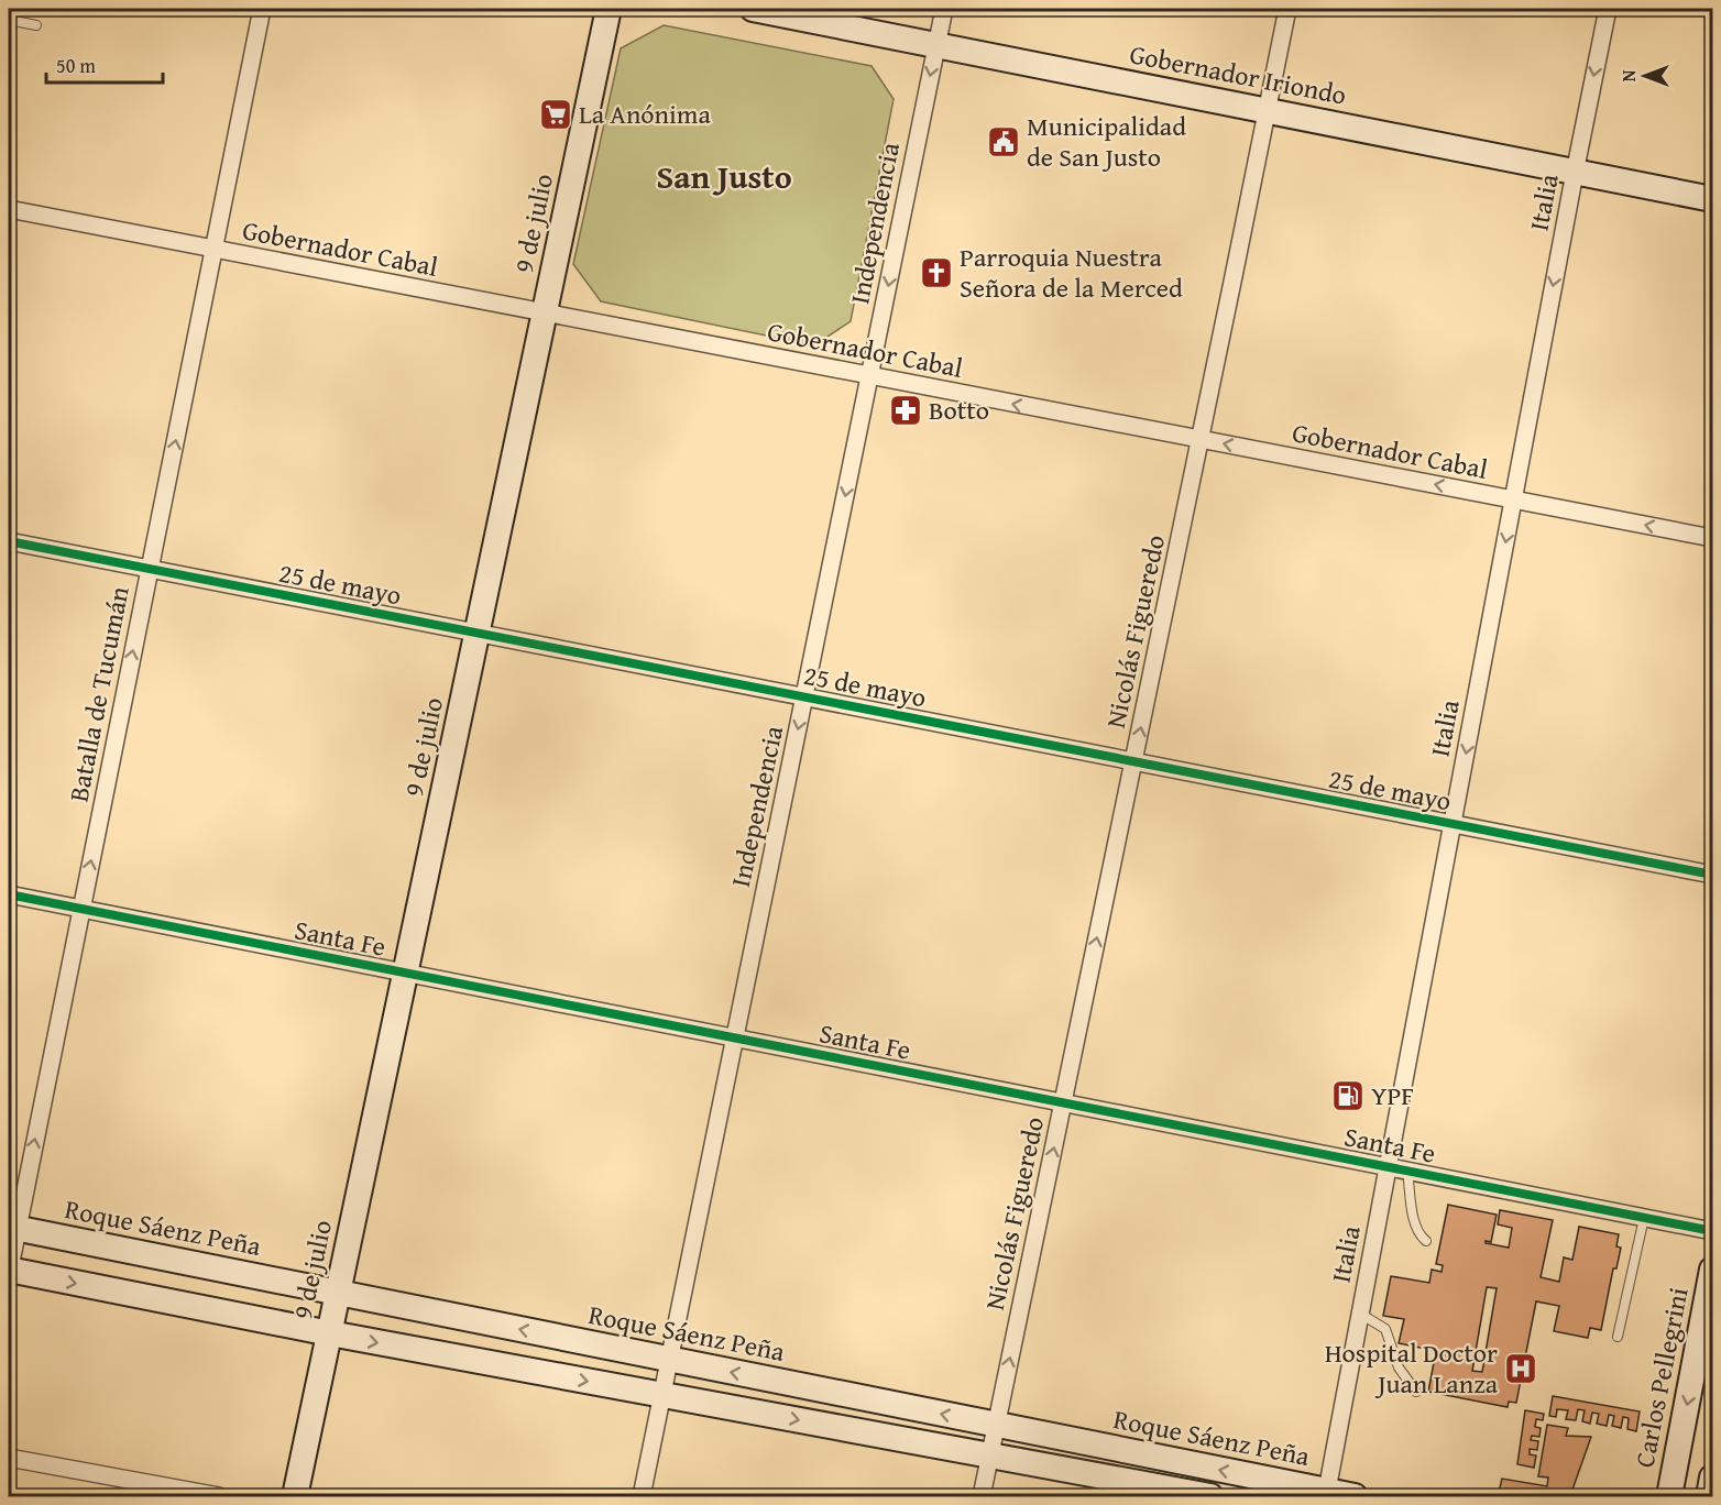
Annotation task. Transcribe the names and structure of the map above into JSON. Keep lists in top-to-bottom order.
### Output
{
  "streets": {
    "main road": [
      "Gobernador Iriondo",
      "9 de julio",
      "Roque Sáenz Peña",
      "Carlos Pellegrini"
    ],
    "street": [
      "Italia",
      "Independencia",
      "Gobernador Cabal",
      "25 de mayo",
      "Nicolás Figueredo",
      "Batalla de Tucumán",
      "Santa Fe"
    ]
  },
  "crossings": [
    ["Gobernador Iriondo", "Italia"],
    ["Gobernador Iriondo", "Independencia"],
    ["Gobernador Iriondo", "Nicolás Figueredo"],
    ["Italia", "Gobernador Cabal"],
    ["Italia", "25 de mayo"],
    ["Italia", "Santa Fe"],
    ["Italia", "Roque Sáenz Peña"],
    ["9 de julio", "Gobernador Cabal"],
    ["9 de julio", "25 de mayo"],
    ["9 de julio", "Santa Fe"],
    ["9 de julio", "Roque Sáenz Peña"],
    ["Independencia", "Gobernador Cabal"],
    ["Independencia", "25 de mayo"],
    ["Independencia", "Santa Fe"],
    ["Independencia", "Roque Sáenz Peña"],
    ["Gobernador Cabal", "Nicolás Figueredo"],
    ["Gobernador Cabal", "Batalla de Tucumán"],
    ["25 de mayo", "Nicolás Figueredo"],
    ["25 de mayo", "Batalla de Tucumán"],
    ["Nicolás Figueredo", "Santa Fe"],
    ["Nicolás Figueredo", "Roque Sáenz Peña"],
    ["Batalla de Tucumán", "Santa Fe"],
    ["Batalla de Tucumán", "Roque Sáenz Peña"]
  ],
  "one_way": [
    "Italia",
    "Independencia",
    "Gobernador Cabal",
    "Nicolás Figueredo",
    "Batalla de Tucumán",
    "Carlos Pellegrini"
  ],
  "districts": ["San Justo"],
  "places": {
    "supermarket": ["La Anónima"],
    "public building": ["Municipalidad de San Justo"],
    "church": ["Parroquia Nuestra Señora de la Merced"],
    "pharmacy": ["Botto"],
    "fuel station": ["YPF"],
    "hospital": ["Hospital Doctor Juan Lanza"]
  },
  "scale_bar": "50 m",
  "north": "left"
}
